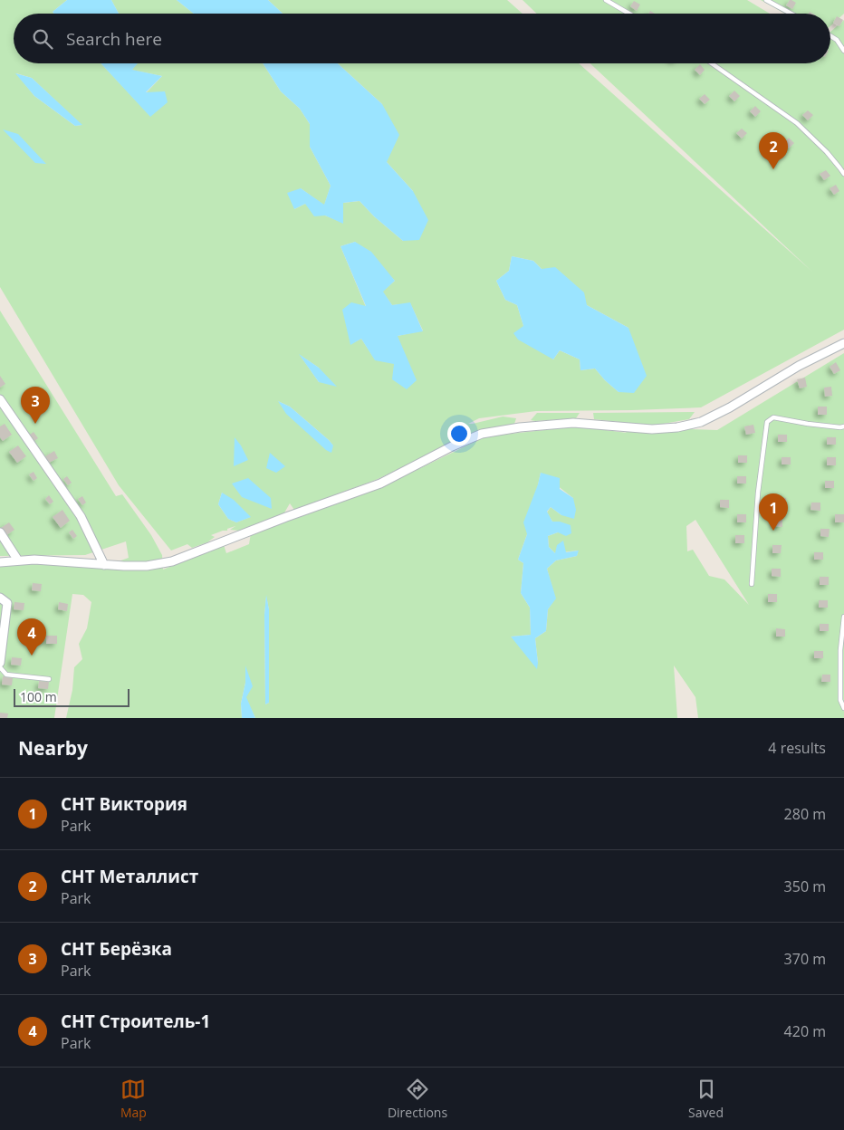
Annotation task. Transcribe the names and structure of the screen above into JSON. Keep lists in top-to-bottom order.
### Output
{
  "scale_bar": "100 m",
  "page": {
    "search": "Search here",
    "pins": [
      "2",
      "3",
      "1",
      "4"
    ],
    "scale": "100 m",
    "heading": ["Nearby", "4 results"],
    "list": [
      {
        "mark": "1",
        "name": "СНТ Виктория",
        "note": "Park",
        "value": "280 m"
      },
      {
        "mark": "2",
        "name": "СНТ Металлист",
        "note": "Park",
        "value": "350 m"
      },
      {
        "mark": "3",
        "name": "СНТ Берёзка",
        "note": "Park",
        "value": "370 m"
      },
      {
        "mark": "4",
        "name": "СНТ Строитель-1",
        "note": "Park",
        "value": "420 m"
      }
    ],
    "nav": ["Map", "Directions", "Saved"]
  }
}
